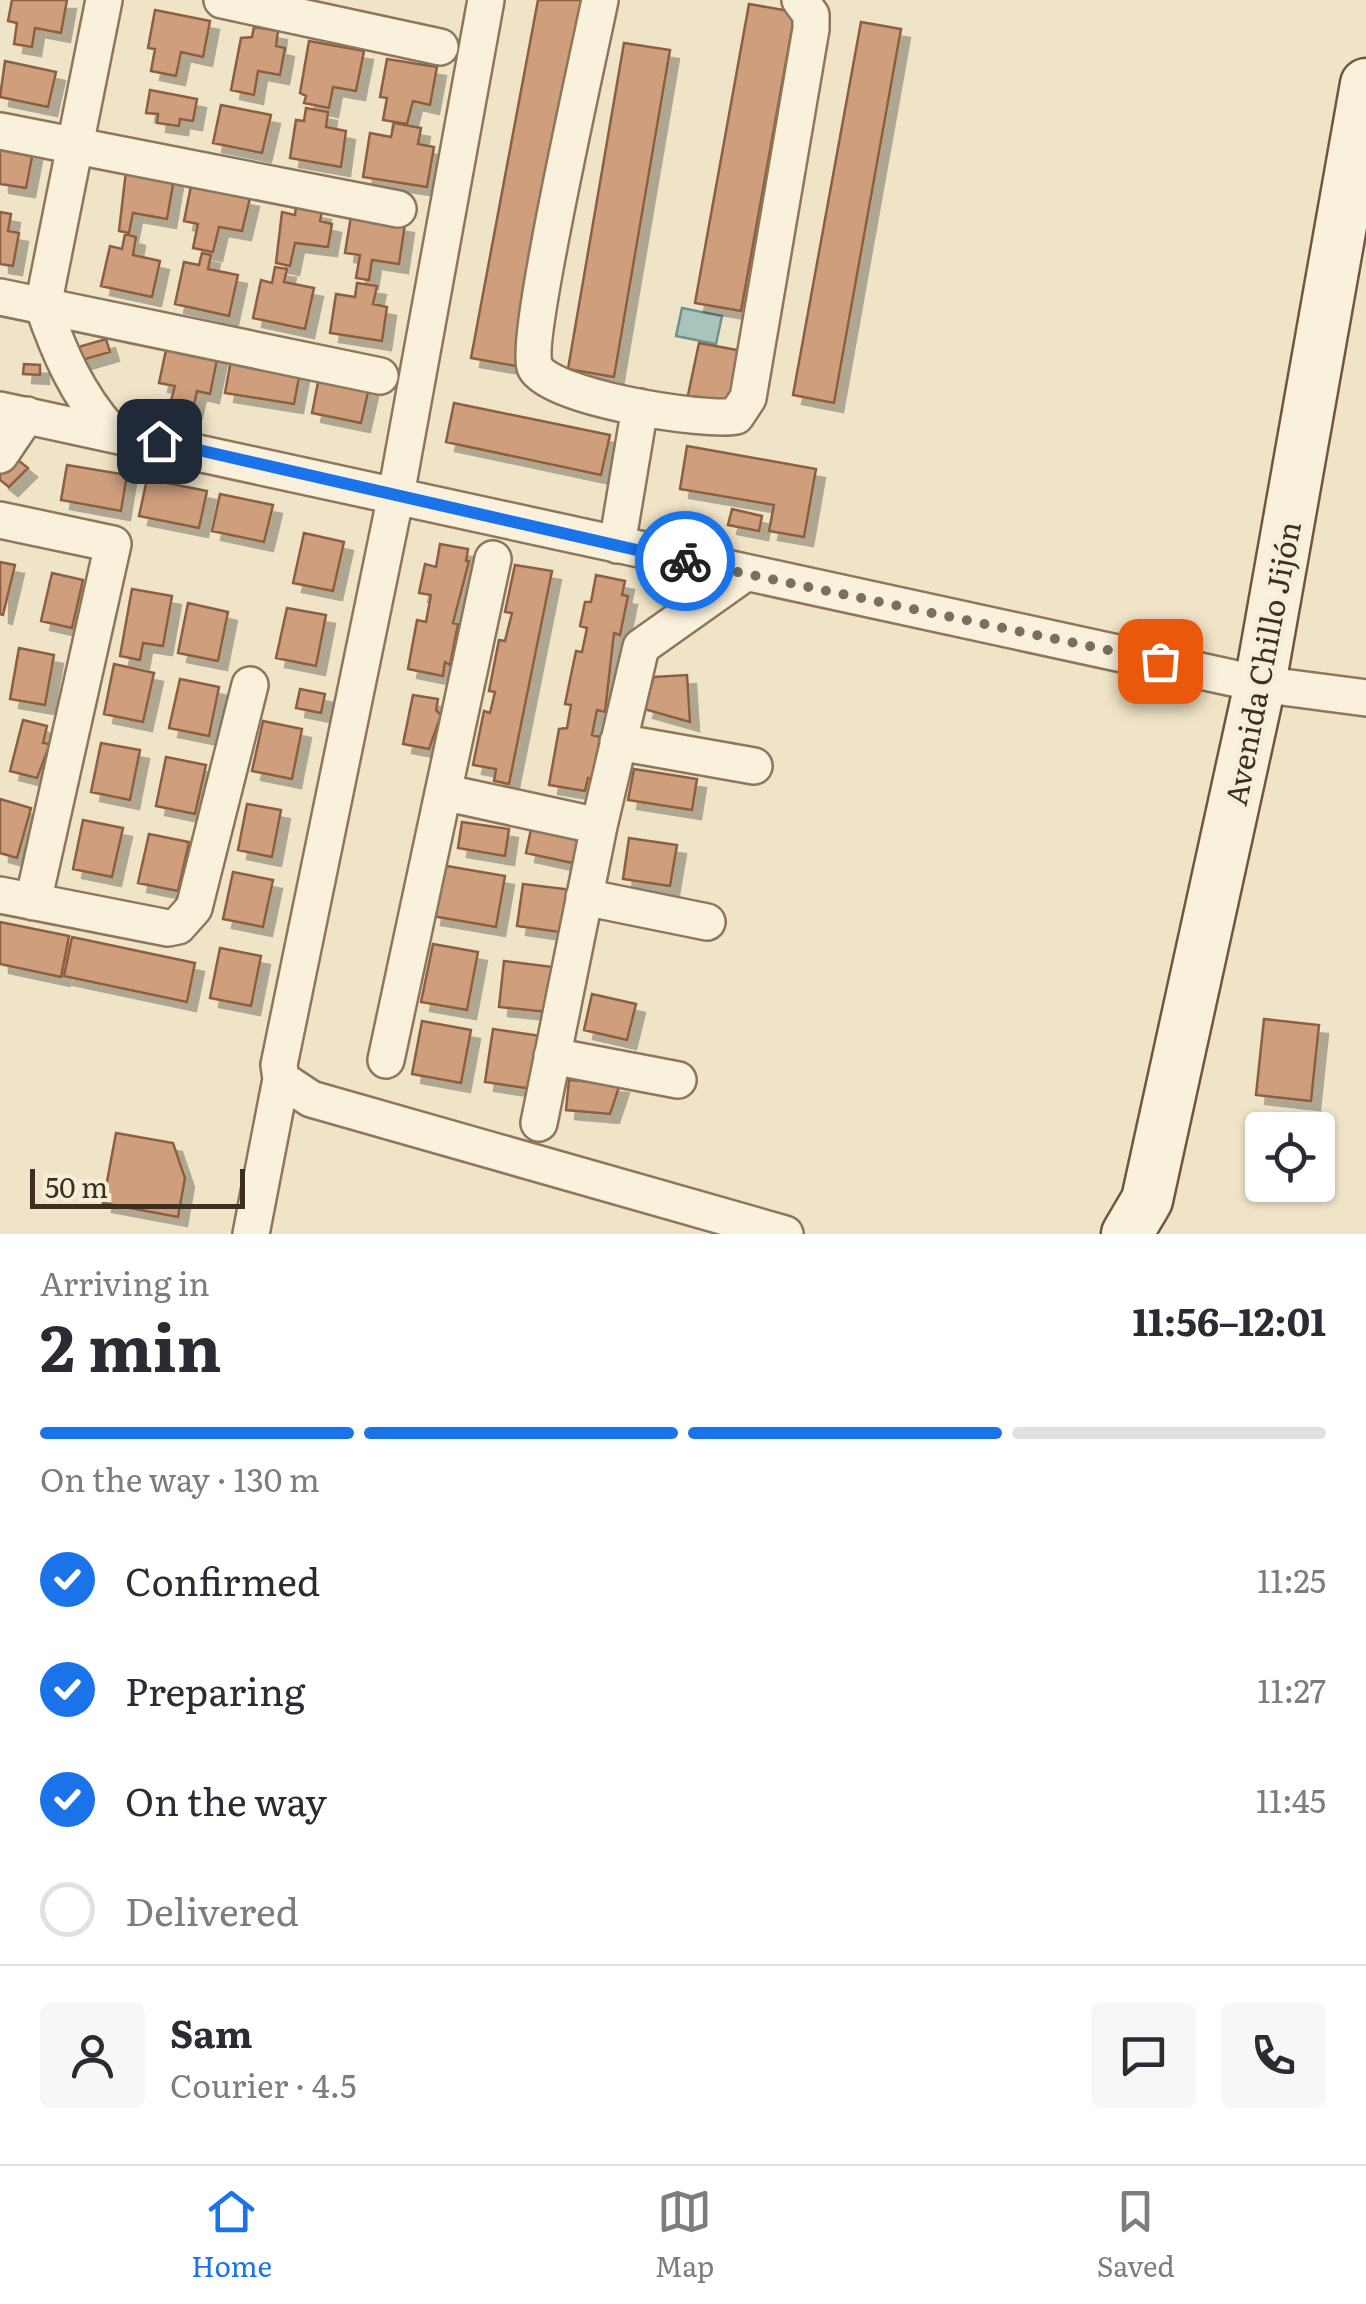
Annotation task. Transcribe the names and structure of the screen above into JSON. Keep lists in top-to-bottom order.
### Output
{
  "streets": {
    "street": ["Avenida Chillo Jijón"]
  },
  "scale_bar": "50 m",
  "page": {
    "scale": "50 m",
    "heading": ["2 min", "Arriving in", "11:56–12:01"],
    "panel": ["Sam", "Courier · 4.5"],
    "bar": "On the way · 130 m",
    "list": [
      ["Confirmed", "11:25"],
      ["Preparing", "11:27"],
      ["On the way", "11:45"],
      "Delivered"
    ],
    "tabs": ["Home", "Map", "Saved"]
  }
}
